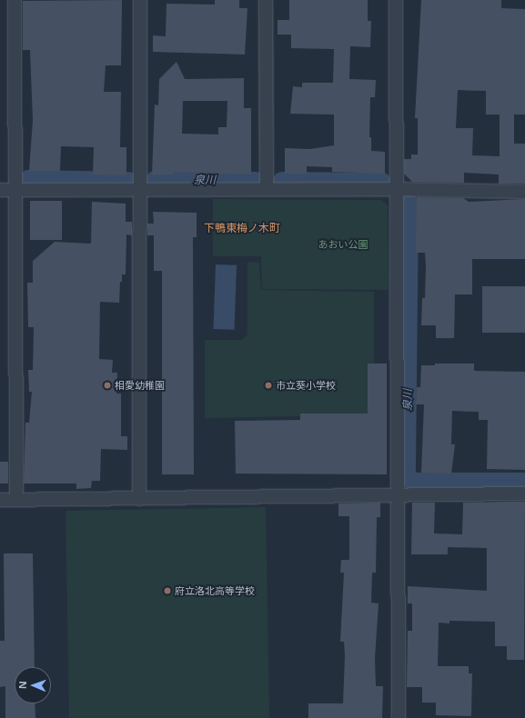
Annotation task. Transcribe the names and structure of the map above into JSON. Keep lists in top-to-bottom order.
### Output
{
  "districts": ["下鴨東梅ノ木町"],
  "water": ["泉川"],
  "parks": ["あおい公園"],
  "places": ["相愛幼稚園", "市立葵小学校", "府立洛北高等学校"],
  "north": "left"
}
